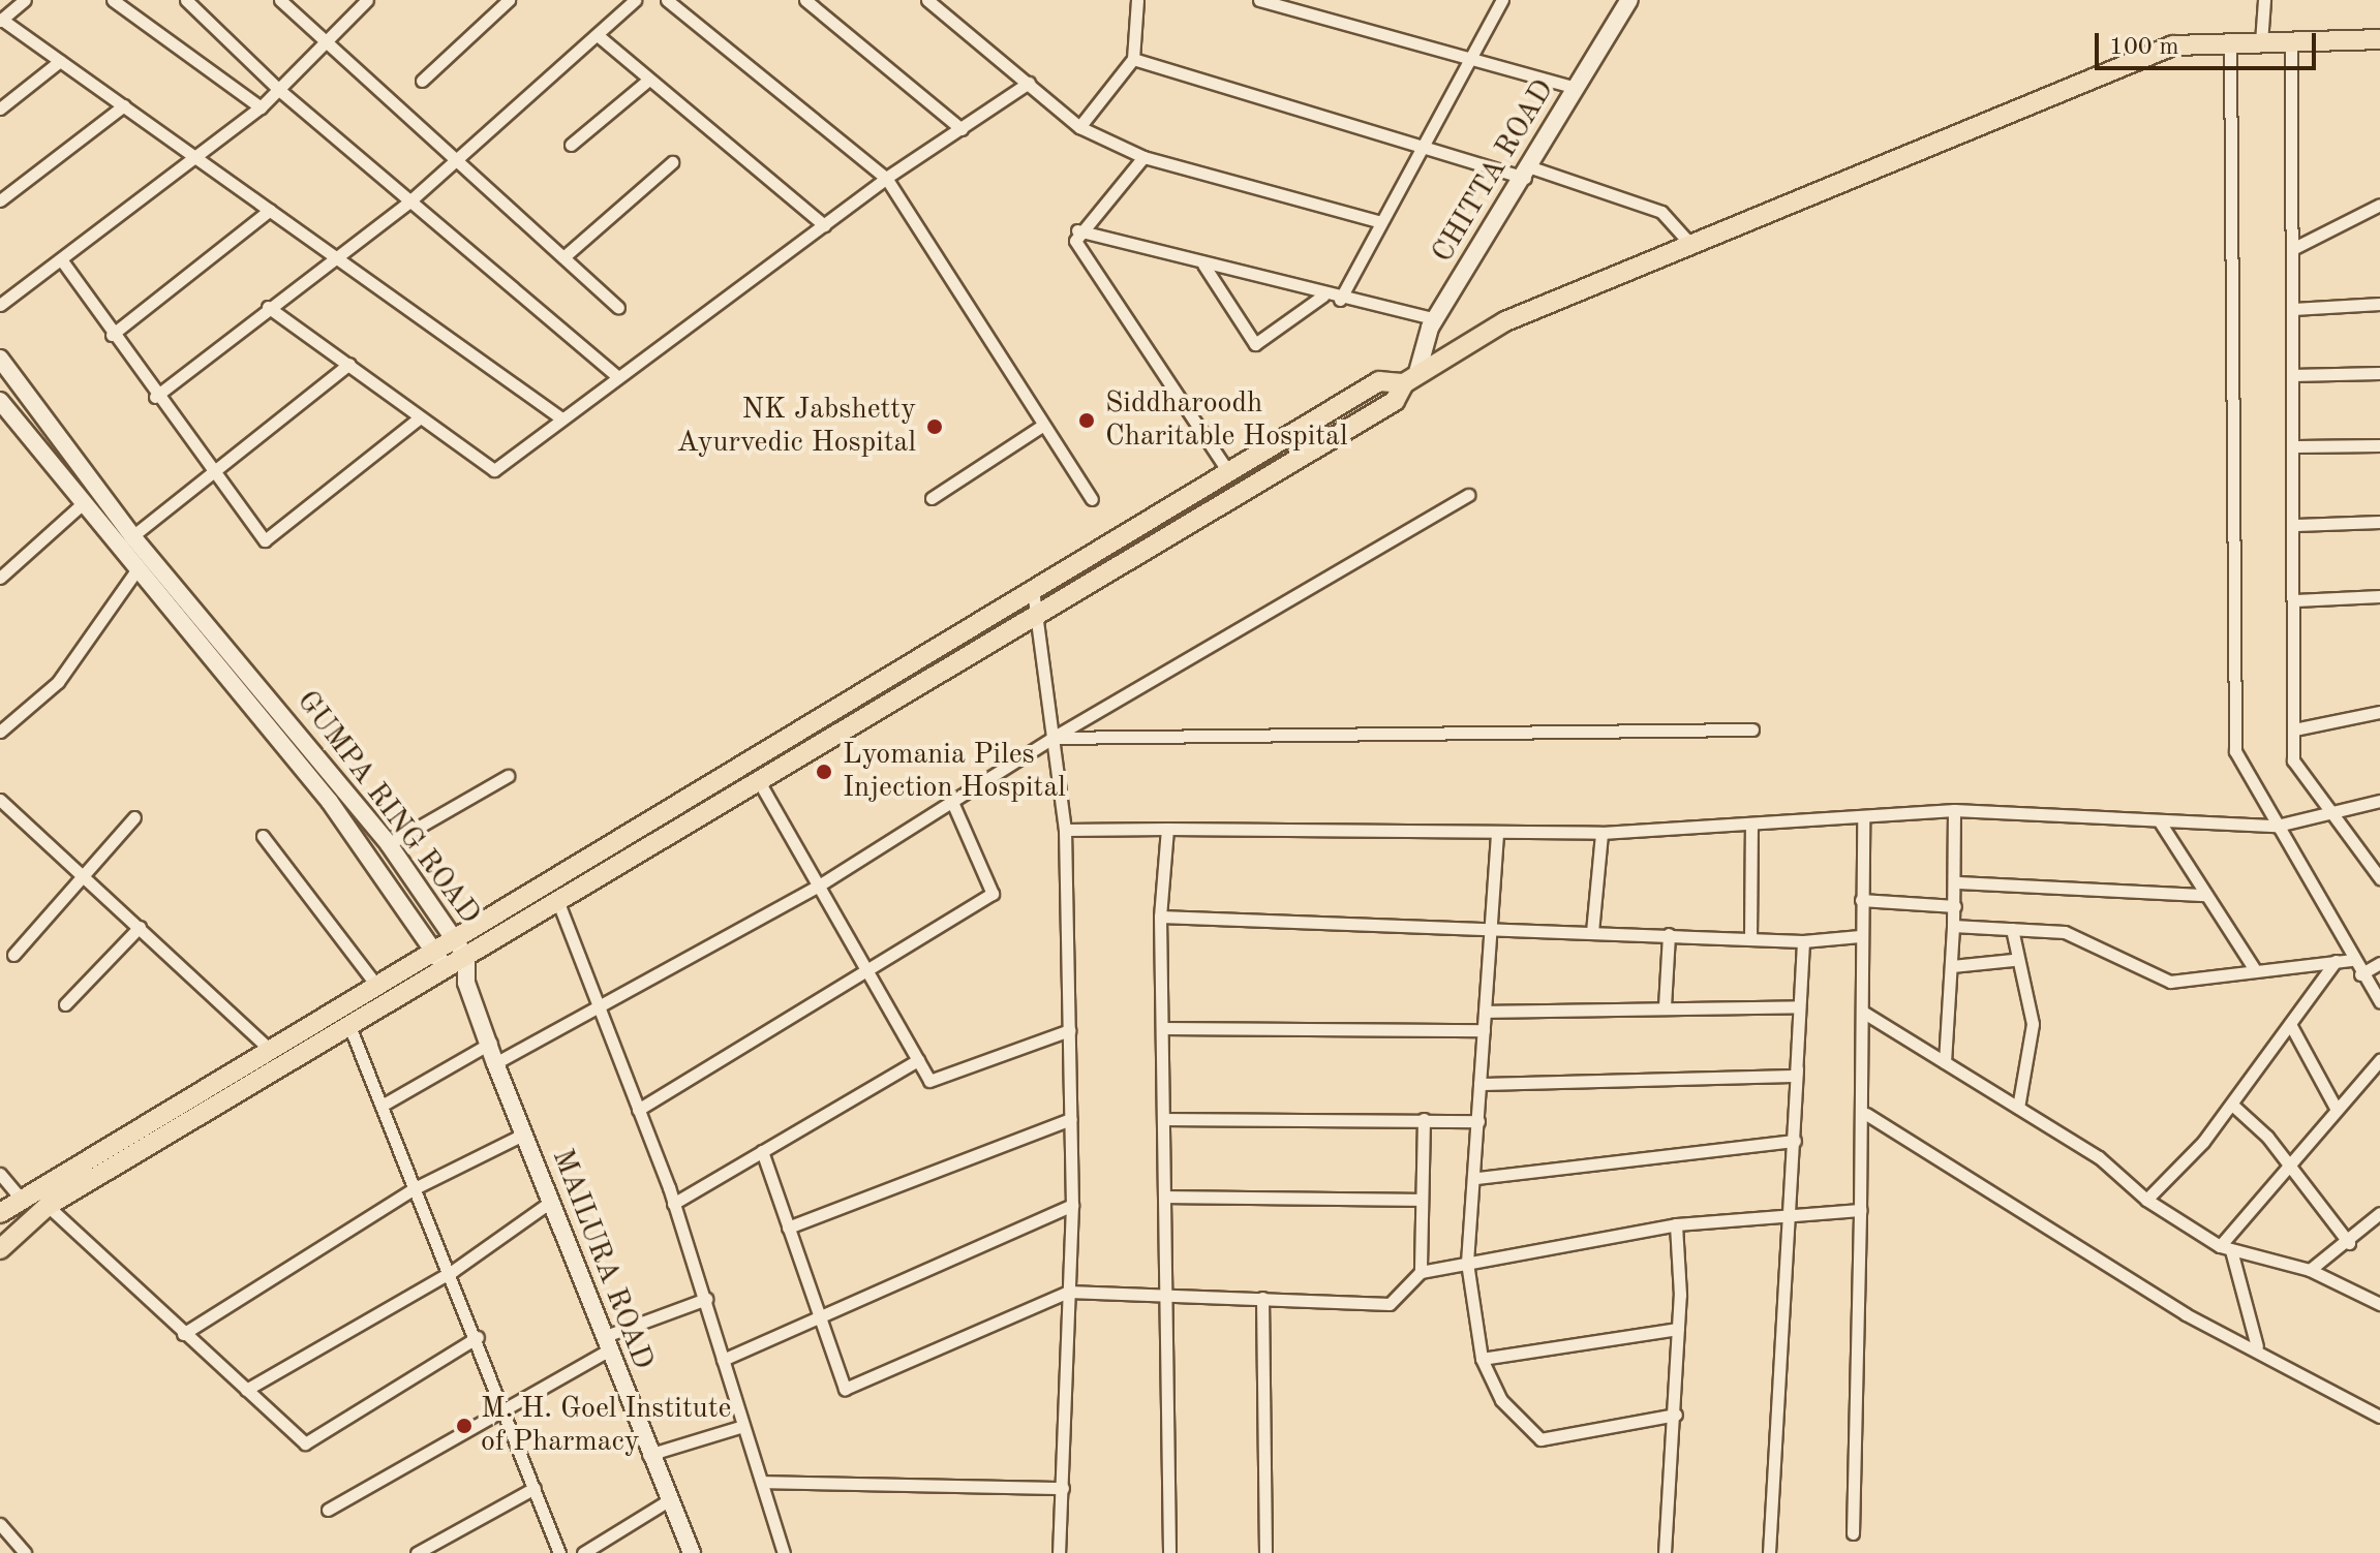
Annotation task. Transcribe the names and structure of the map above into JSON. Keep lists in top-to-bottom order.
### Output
{
  "streets": {
    "street": ["CHITTA ROAD", "GUMPA RING ROAD", "MAILURA ROAD"]
  },
  "crossings": [
    ["GUMPA RING ROAD", "MAILURA ROAD"]
  ],
  "places": [
    "Siddharoodh Charitable Hospital",
    "NK Jabshetty Ayurvedic Hospital",
    "Lyomania Piles Injection Hospital",
    "M. H. Goel Institute of Pharmacy"
  ],
  "scale_bar": "100 m"
}
